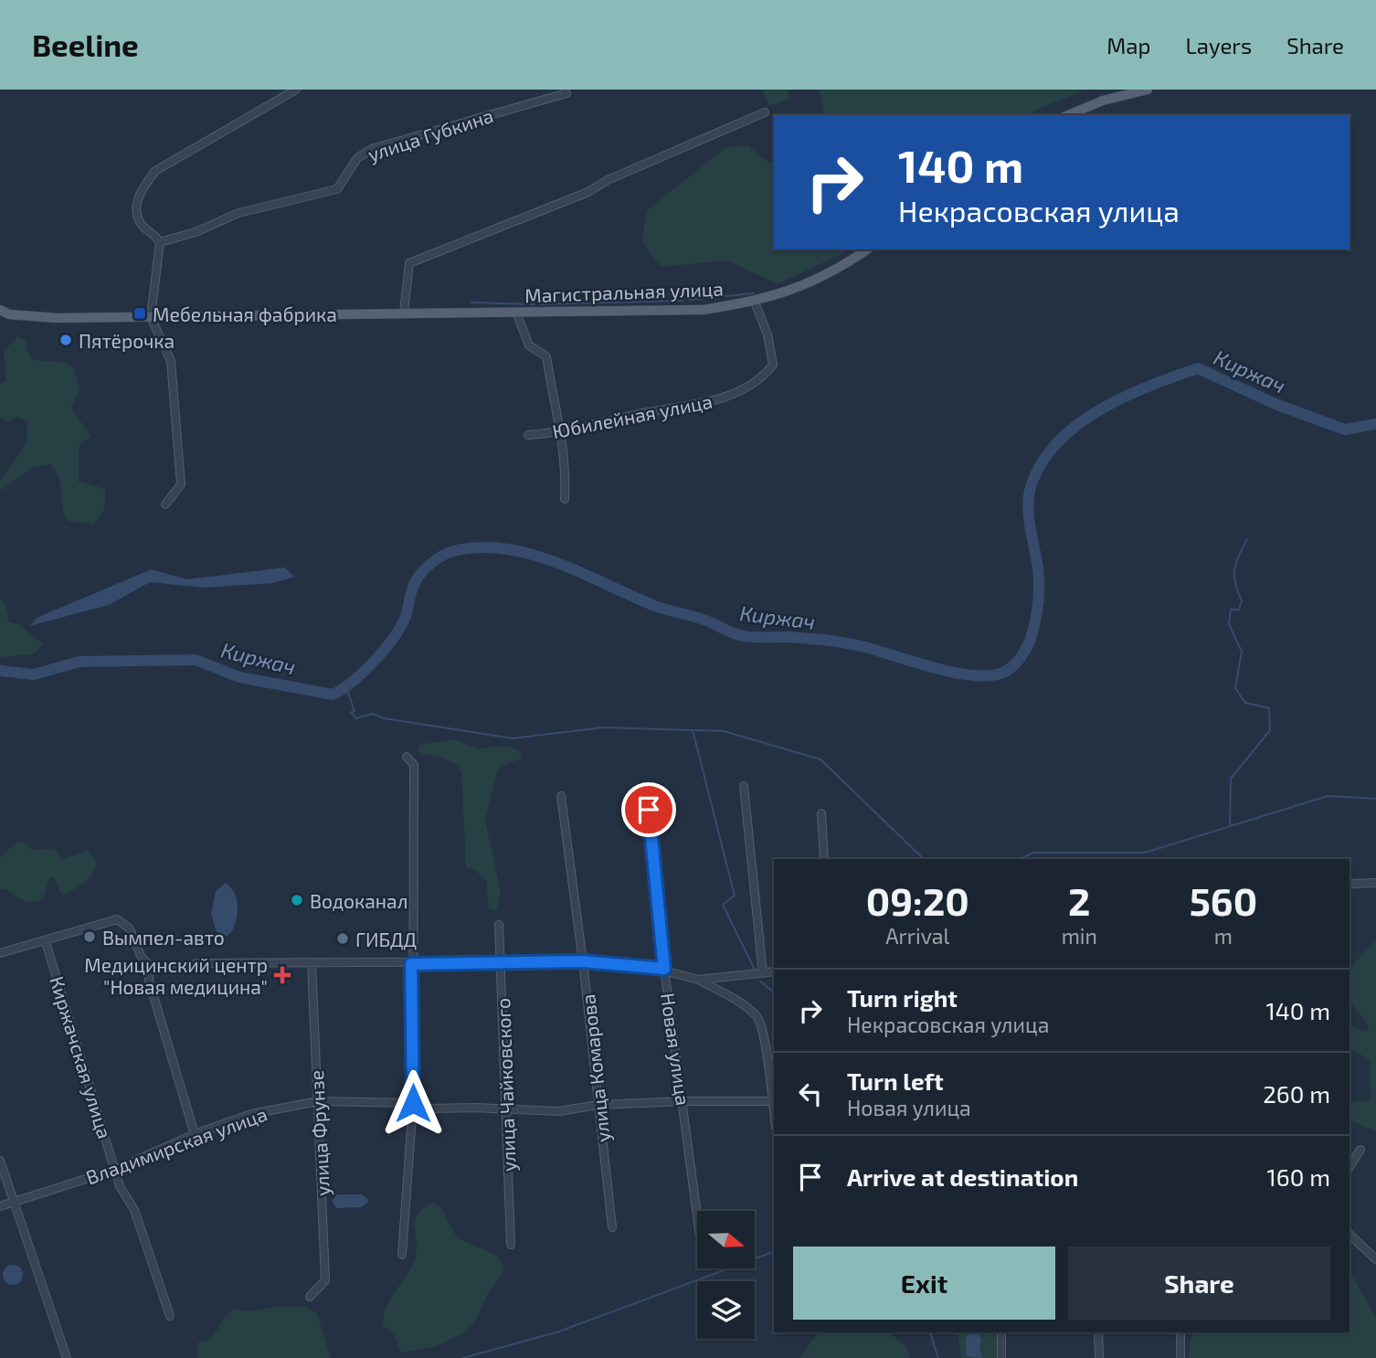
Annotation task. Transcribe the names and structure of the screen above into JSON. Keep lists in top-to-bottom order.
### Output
{
  "streets": {
    "main road": ["Магистральная улица"],
    "street": [
      "улица Губкина",
      "Юбилейная улица",
      "Новая улица",
      "Киржачская улица",
      "улица Комарова",
      "улица Чайковского",
      "улица Фрунзе",
      "Владимирская улица"
    ]
  },
  "crossings": [
    ["Магистральная улица", "Юбилейная улица"],
    ["Новая улица", "Владимирская улица"],
    ["Киржачская улица", "Владимирская улица"],
    ["улица Комарова", "Владимирская улица"],
    ["улица Чайковского", "Владимирская улица"],
    ["улица Фрунзе", "Владимирская улица"]
  ],
  "water": ["Киржач"],
  "places": {
    "transit": ["Мебельная фабрика"],
    "other": [
      "Пятёрочка",
      "Водоканал",
      "Вымпел-авто",
      "ГИБДД"
    ],
    "health": ["Медицинский центр \"Новая медицина\""]
  },
  "north": "right",
  "page": {
    "header": "Beeline",
    "nav": ["Map", "Layers", "Share"],
    "turn": ["140 m", "Некрасовская улица"],
    "eta": [
      "09:20",
      "Arrival",
      "2",
      "min",
      "560",
      "m"
    ],
    "list": [
      {
        "name": "Turn right",
        "note": "Некрасовская улица",
        "value": "140 m"
      },
      {
        "name": "Turn left",
        "note": "Новая улица",
        "value": "260 m"
      },
      {
        "name": "Arrive at destination",
        "value": "160 m"
      }
    ],
    "buttons": ["Exit", "Share"]
  }
}
